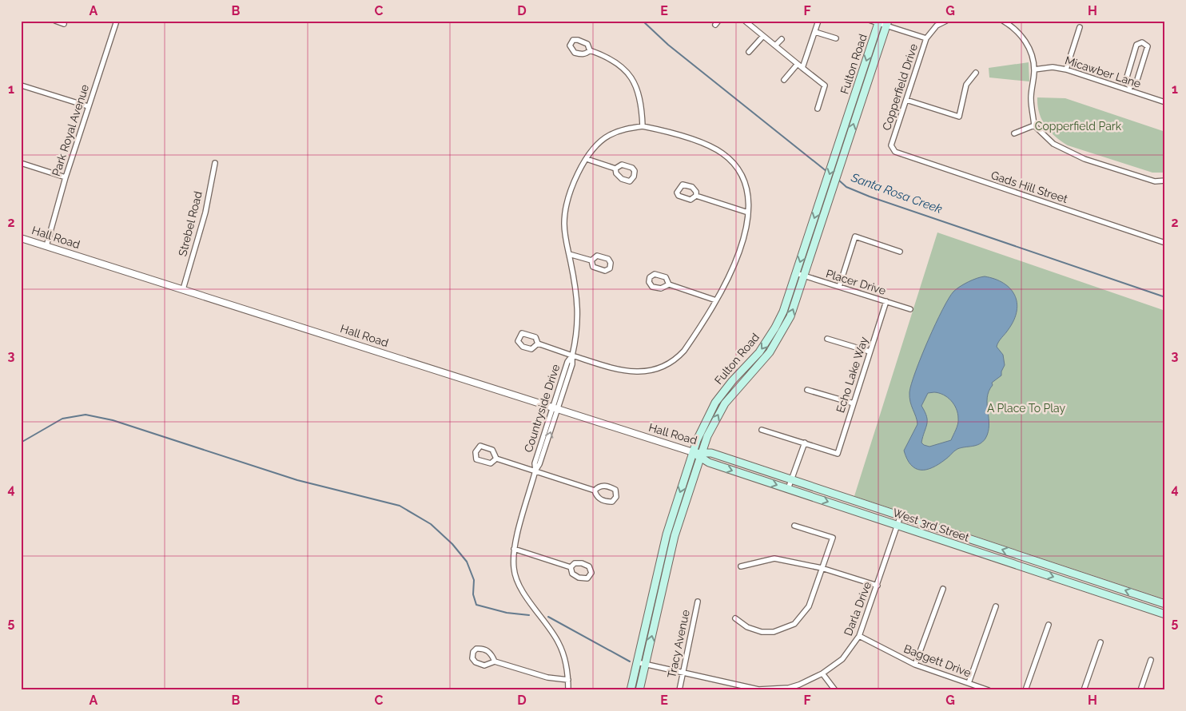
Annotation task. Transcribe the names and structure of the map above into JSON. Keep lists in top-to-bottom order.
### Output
{
  "streets": {
    "main road": ["Fulton Road", "West 3rd Street"],
    "street": [
      "Micawber Lane",
      "Copperfield Drive",
      "Park Royal Avenue",
      "Gads Hill Street",
      "Strebel Road",
      "Hall Road",
      "Placer Drive",
      "Echo Lake Way",
      "Countryside Drive",
      "Darla Drive",
      "Tracy Avenue",
      "Baggett Drive"
    ]
  },
  "crossings": [
    ["Fulton Road", "Hall Road"],
    ["Fulton Road", "Placer Drive"],
    ["Fulton Road", "West 3rd Street"],
    ["Fulton Road", "Darla Drive"],
    ["Copperfield Drive", "Gads Hill Street"],
    ["Park Royal Avenue", "Hall Road"],
    ["Strebel Road", "Hall Road"],
    ["Hall Road", "Countryside Drive"],
    ["Hall Road", "West 3rd Street"],
    ["Placer Drive", "Echo Lake Way"],
    ["West 3rd Street", "Darla Drive"],
    ["Darla Drive", "Tracy Avenue"],
    ["Darla Drive", "Baggett Drive"]
  ],
  "water": ["Santa Rosa Creek"],
  "parks": ["Copperfield Park", "A Place To Play"],
  "grid": {
    "columns": [
      "A",
      "B",
      "C",
      "D",
      "E",
      "F",
      "G",
      "H"
    ],
    "rows": [
      "1",
      "2",
      "3",
      "4",
      "5"
    ]
  }
}
